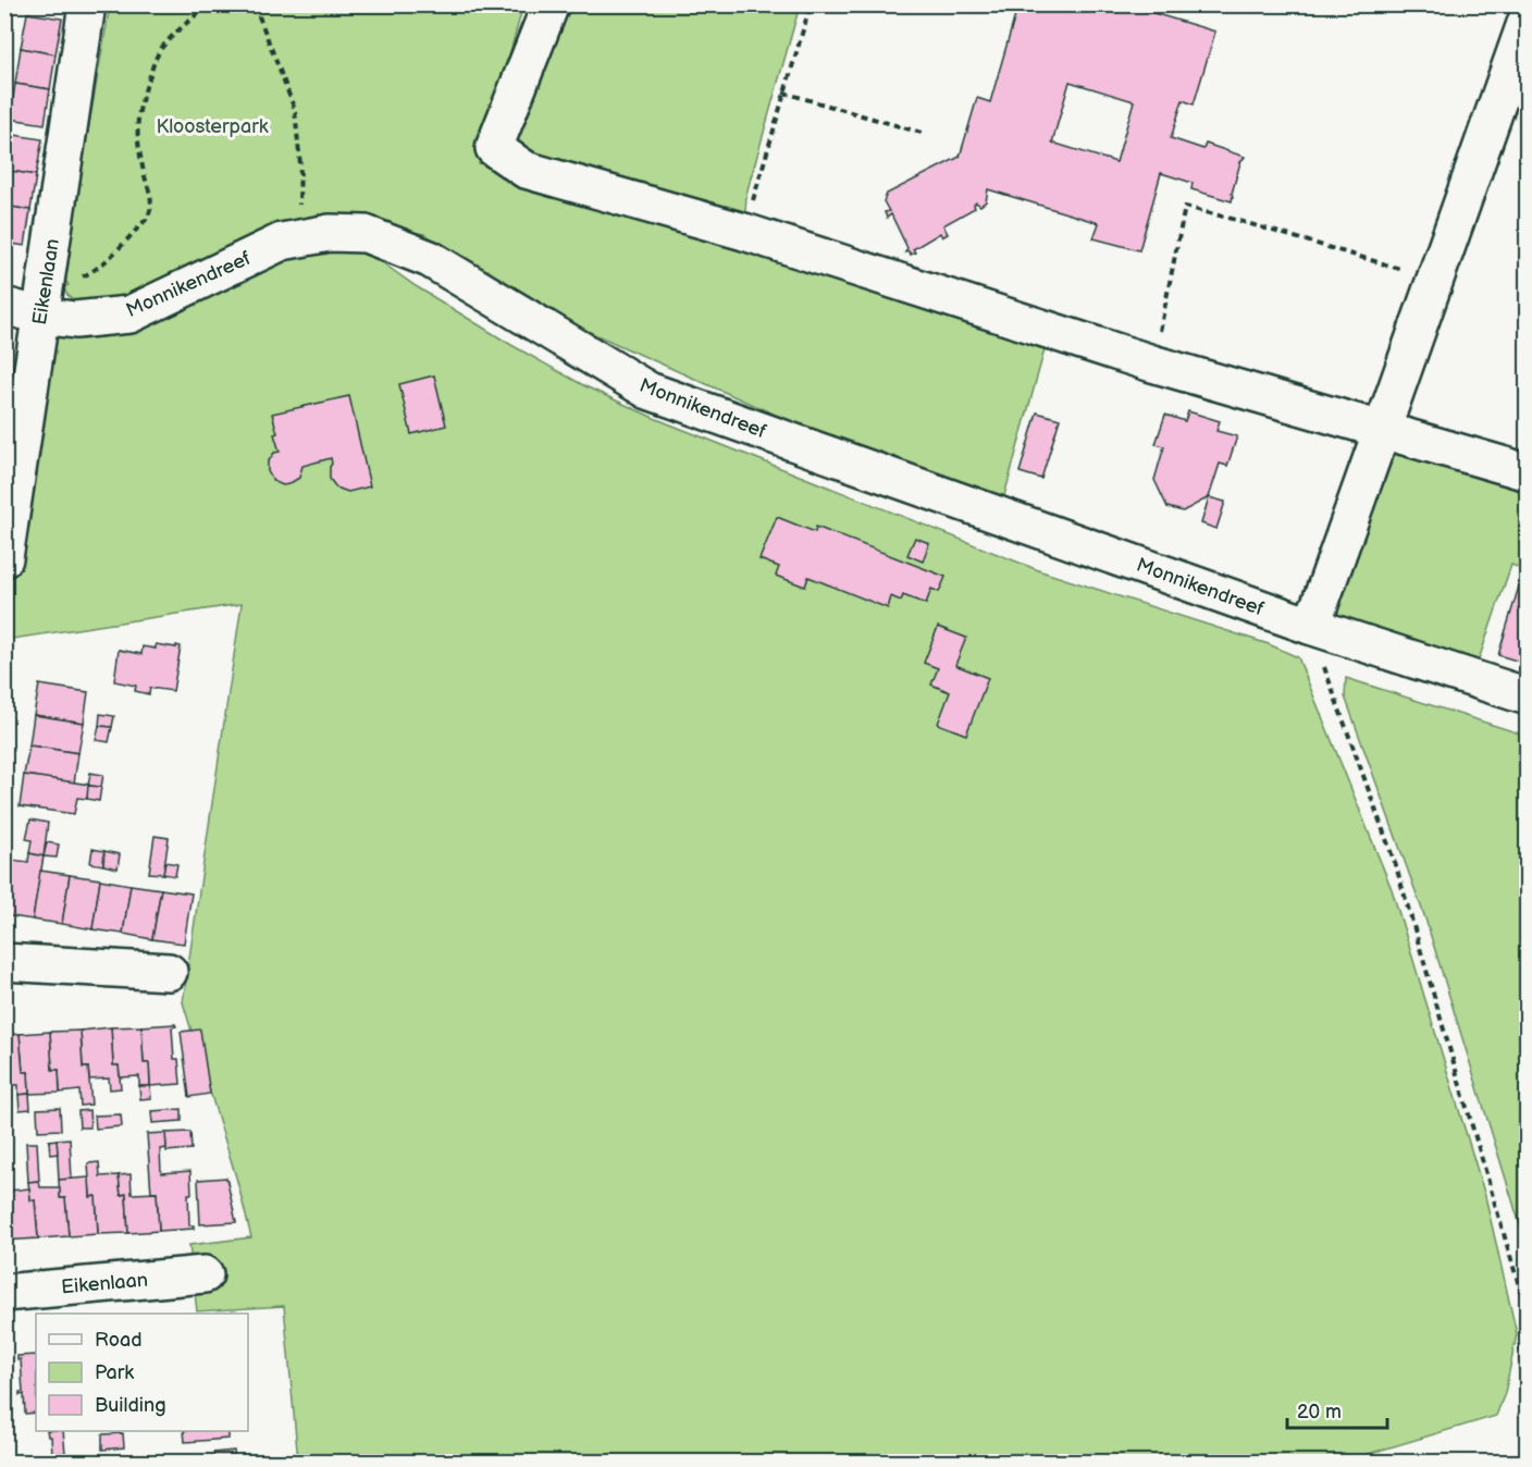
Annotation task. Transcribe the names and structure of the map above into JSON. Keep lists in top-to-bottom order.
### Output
{
  "streets": {
    "street": ["Eikenlaan", "Monnikendreef"]
  },
  "crossings": [
    ["Eikenlaan", "Monnikendreef"]
  ],
  "parks": ["Kloosterpark"],
  "legend": ["Road", "Park", "Building"],
  "scale_bar": "20 m"
}
